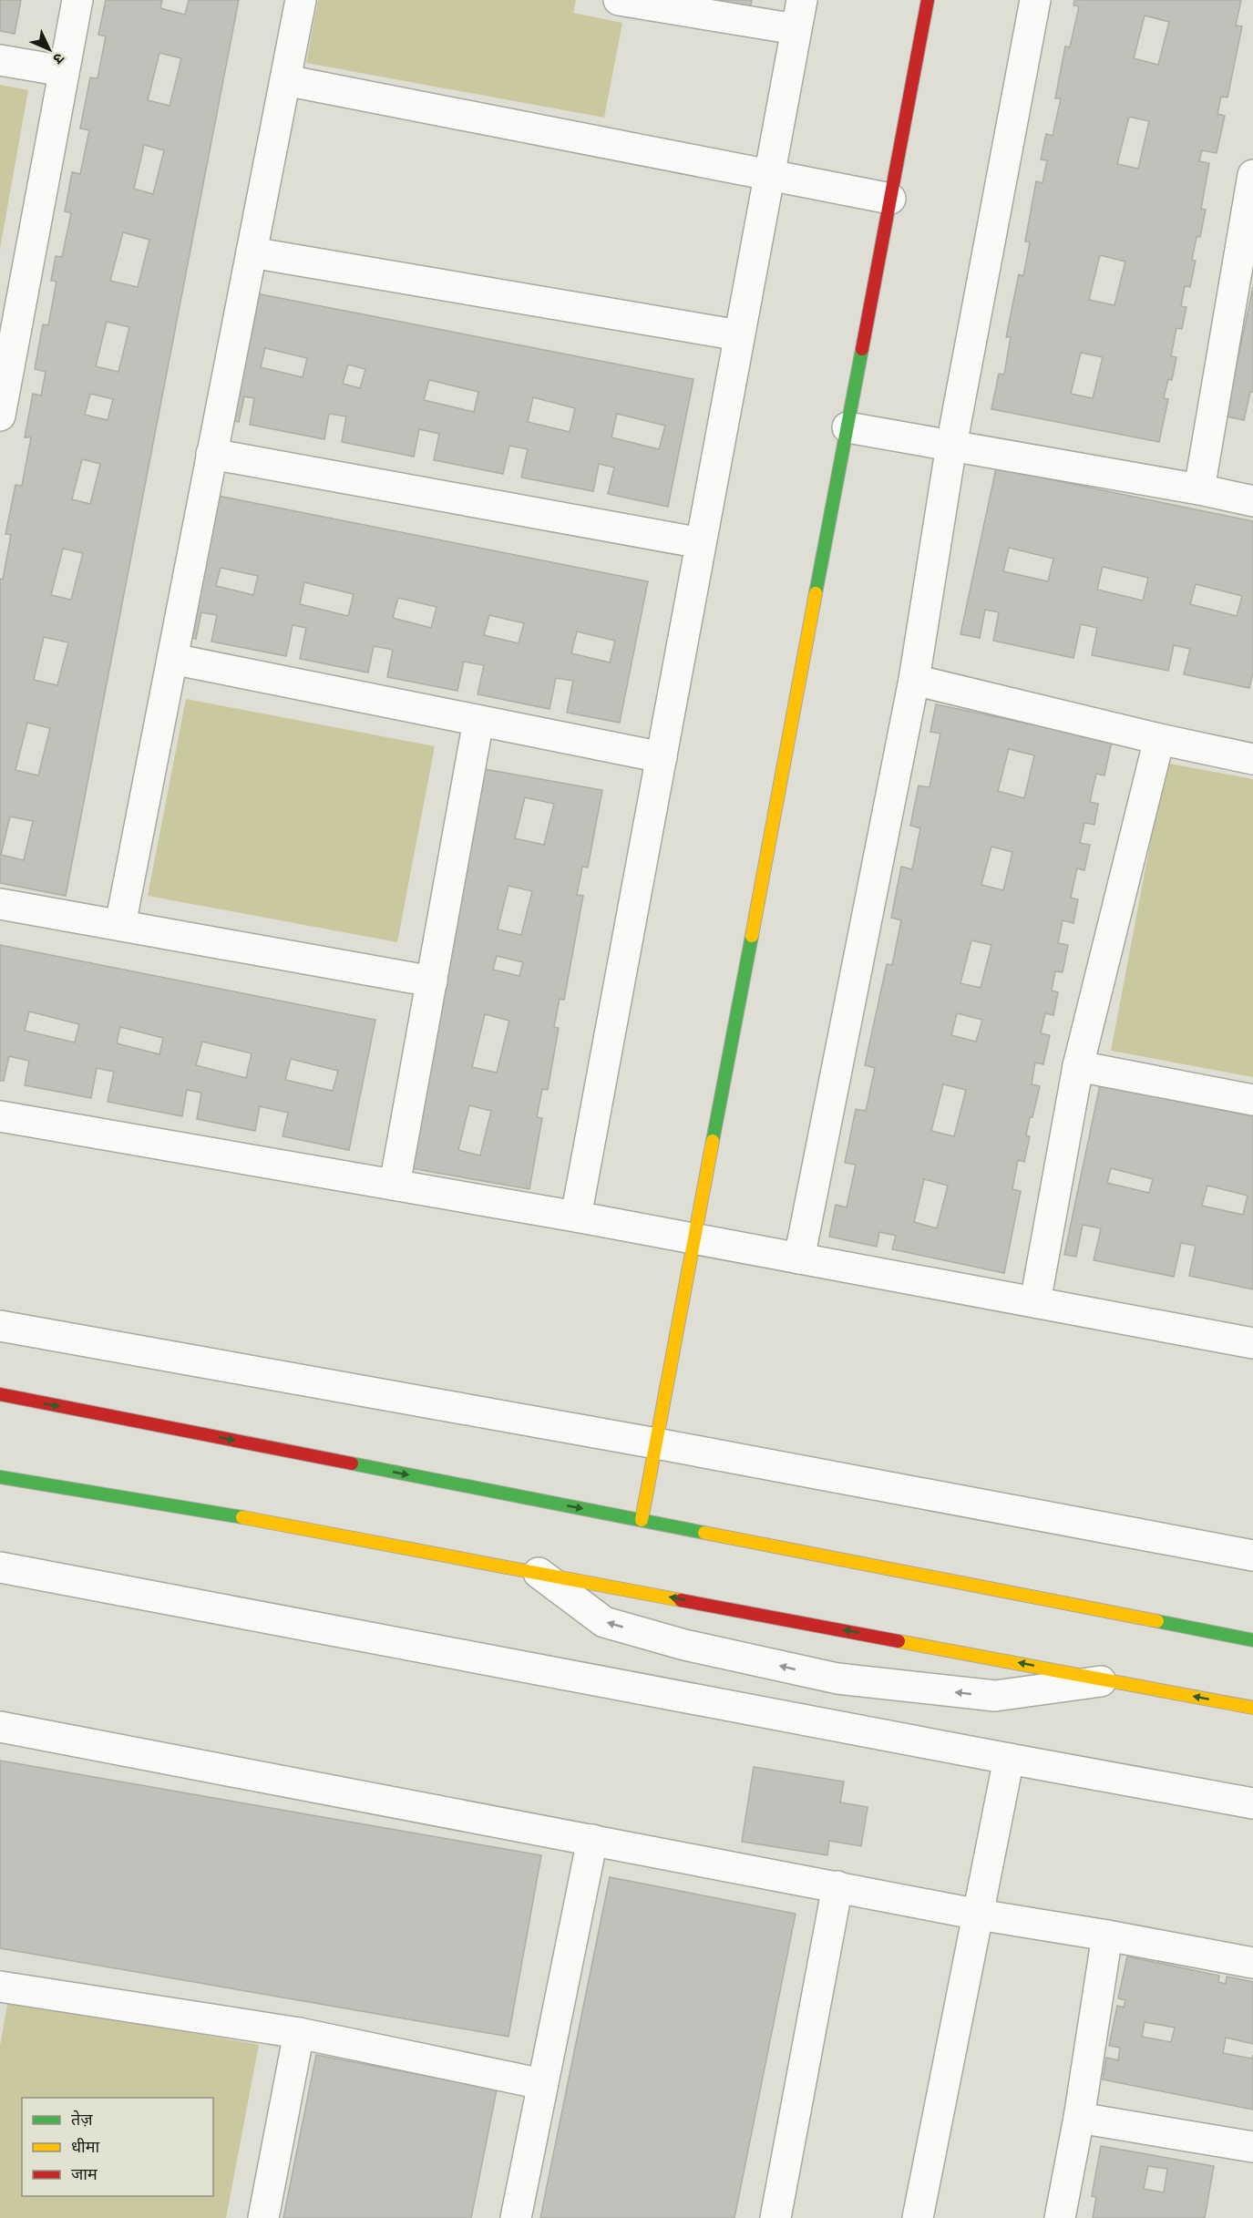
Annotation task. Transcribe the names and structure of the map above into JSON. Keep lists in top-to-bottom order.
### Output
{
  "legend": ["तेज़", "धीमा", "जाम"],
  "north": "bottom right"
}
